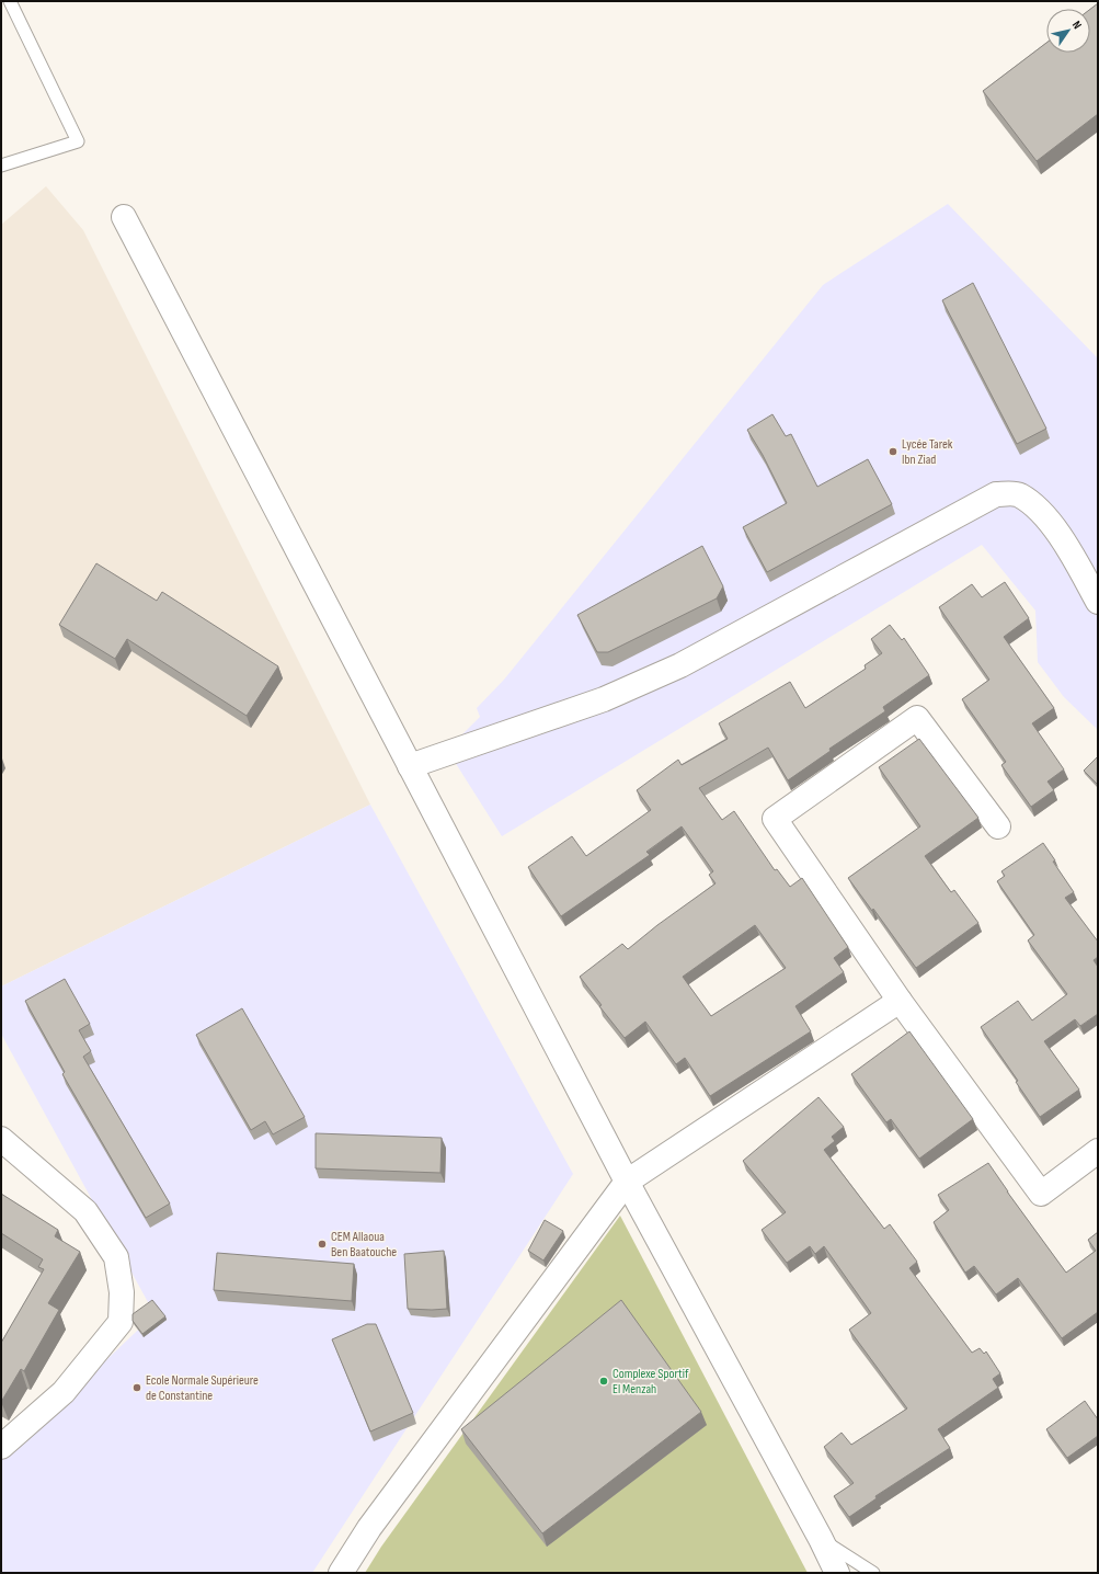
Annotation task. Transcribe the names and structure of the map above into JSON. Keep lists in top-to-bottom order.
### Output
{
  "places": [
    "Lycée Tarek Ibn Ziad",
    "CEM Allaoua Ben Baatouche",
    "Complexe Sportif El Menzah",
    "Ecole Normale Supérieure de Constantine"
  ],
  "north": "top right"
}
